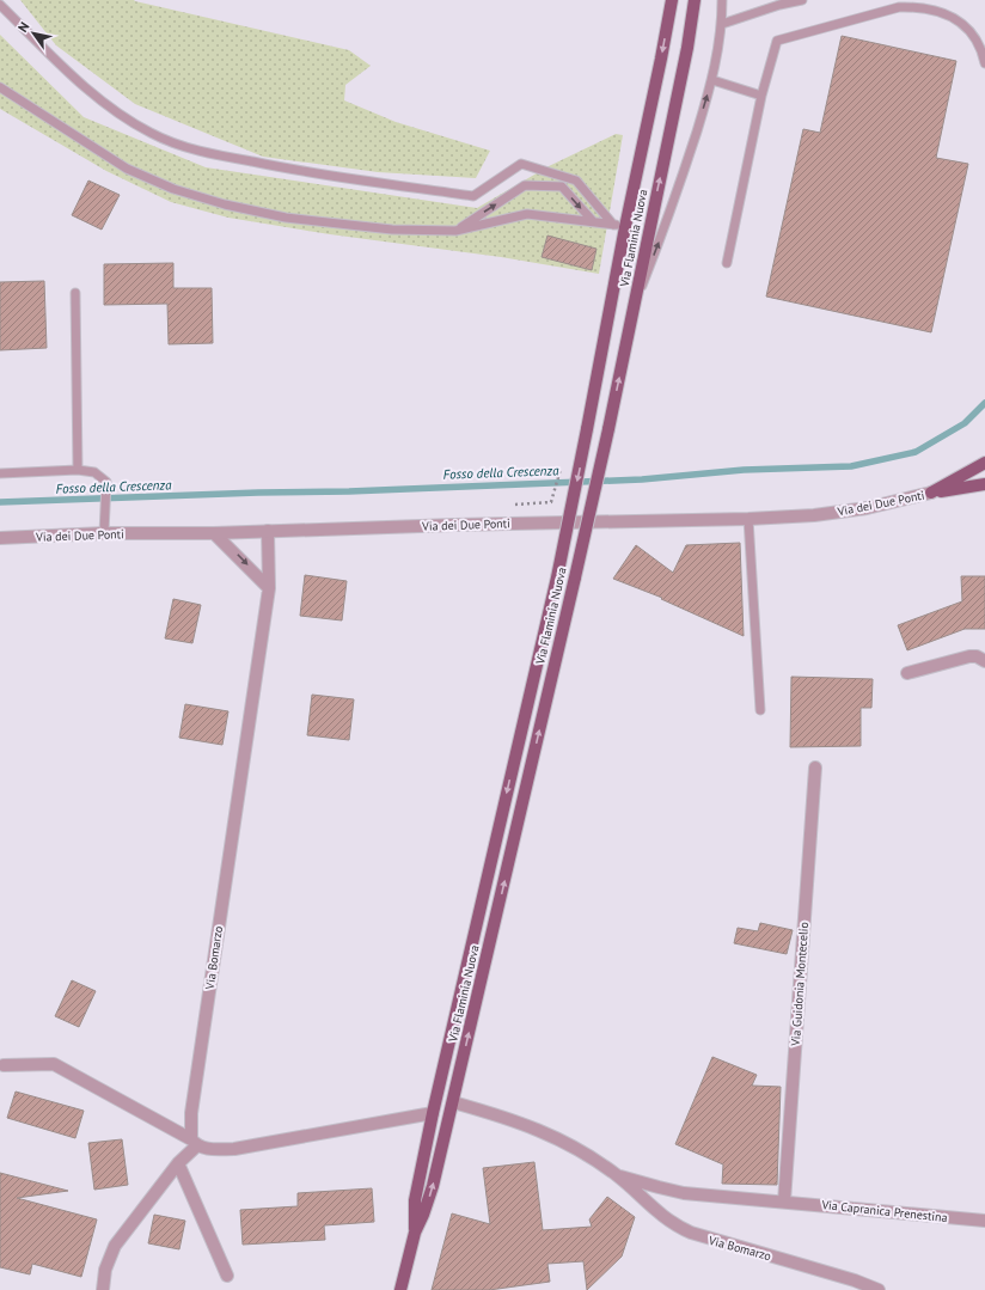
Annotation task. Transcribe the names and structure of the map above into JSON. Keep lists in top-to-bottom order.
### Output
{
  "streets": {
    "main road": ["Via Flaminia Nuova"],
    "street": [
      "Via dei Due Ponti",
      "Via Bomarzo",
      "Via Guidonia Montecelio",
      "Via Capranica Prenestina"
    ]
  },
  "crossings": [
    ["Via Flaminia Nuova", "Via Bomarzo"],
    ["Via dei Due Ponti", "Via Bomarzo"],
    ["Via Bomarzo", "Via Guidonia Montecelio"],
    ["Via Bomarzo", "Via Capranica Prenestina"],
    ["Via Guidonia Montecelio", "Via Capranica Prenestina"]
  ],
  "water": ["Fosso della Crescenza"],
  "north": "top left"
}
